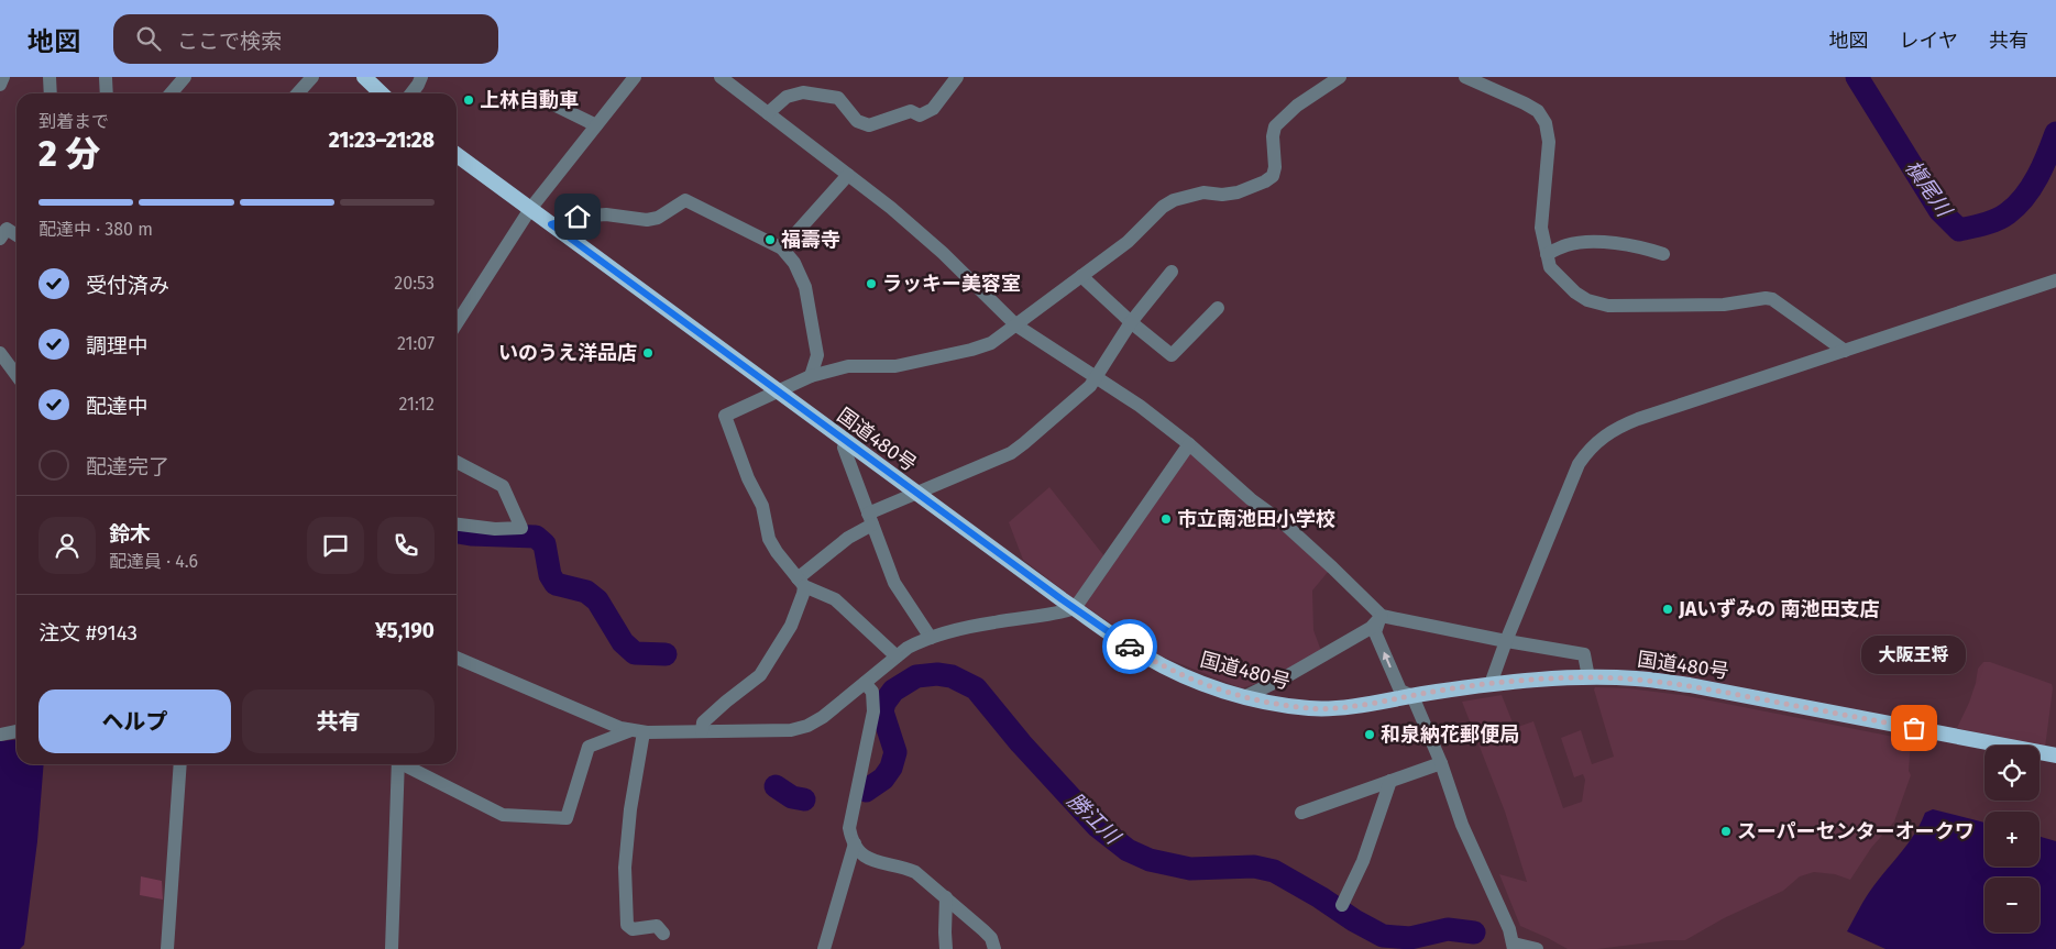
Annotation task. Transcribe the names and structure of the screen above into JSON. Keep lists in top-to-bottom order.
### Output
{
  "streets": {
    "highway": ["国道480号"]
  },
  "water": ["槇尾川", "勝江川"],
  "places": [
    "上林自動車",
    "福壽寺",
    "ラッキー美容室",
    "いのうえ洋品店",
    "市立南池田小学校",
    "JAいずみの 南池田支店",
    "大阪王将",
    "和泉納花郵便局",
    "スーパーセンターオークワ"
  ],
  "page": {
    "header": "地図",
    "search": "ここで検索",
    "nav": ["地図", "レイヤ", "共有"],
    "heading": ["2 分", "到着まで", "21:23–21:28"],
    "panel": [
      "鈴木",
      "配達員 · 4.6",
      "注文 #9143",
      "¥5,190"
    ],
    "bar": "配達中 · 380 m",
    "list": [
      ["受付済み", "20:53"],
      ["調理中", "21:07"],
      ["配達中", "21:12"],
      "配達完了"
    ],
    "bubble": "大阪王将",
    "buttons": ["ヘルプ", "共有"],
    "map_buttons": ["+", "−"]
  }
}
